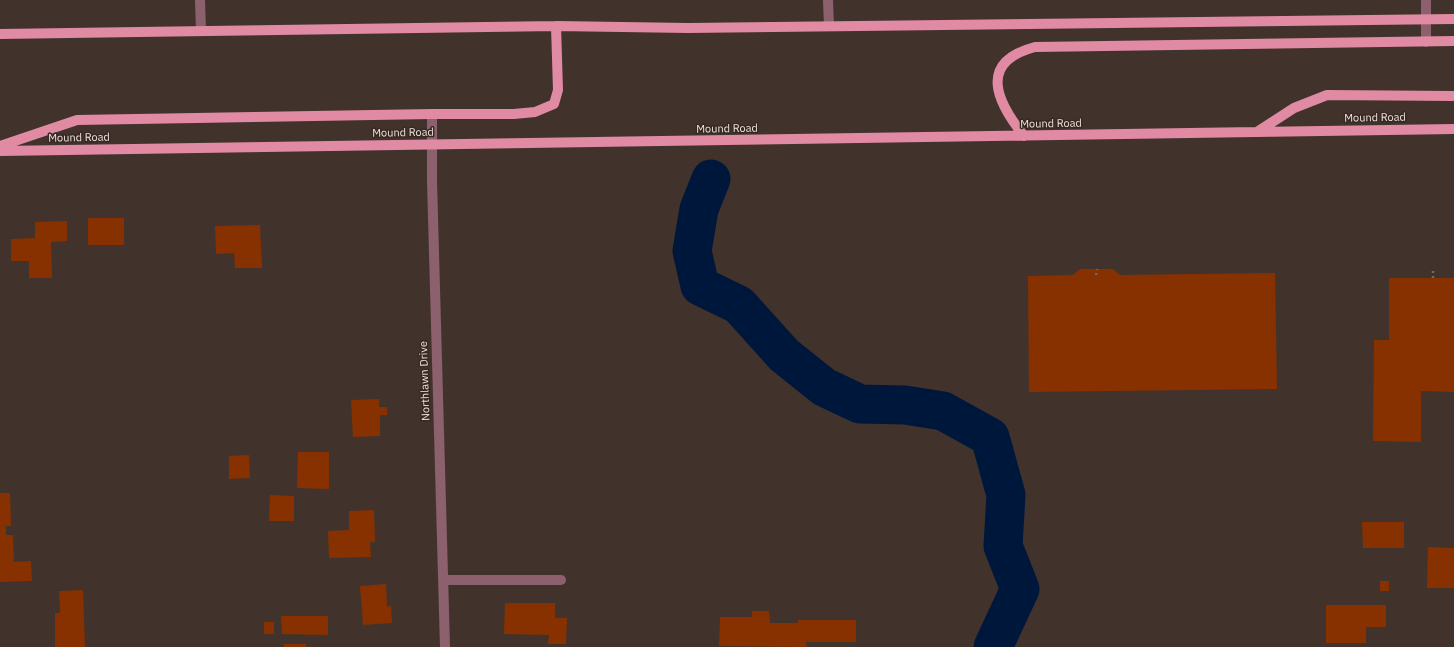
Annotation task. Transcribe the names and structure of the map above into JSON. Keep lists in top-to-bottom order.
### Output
{
  "streets": {
    "main road": ["Mound Road"],
    "street": ["Northlawn Drive"]
  },
  "crossings": [
    ["Mound Road", "Northlawn Drive"]
  ]
}
